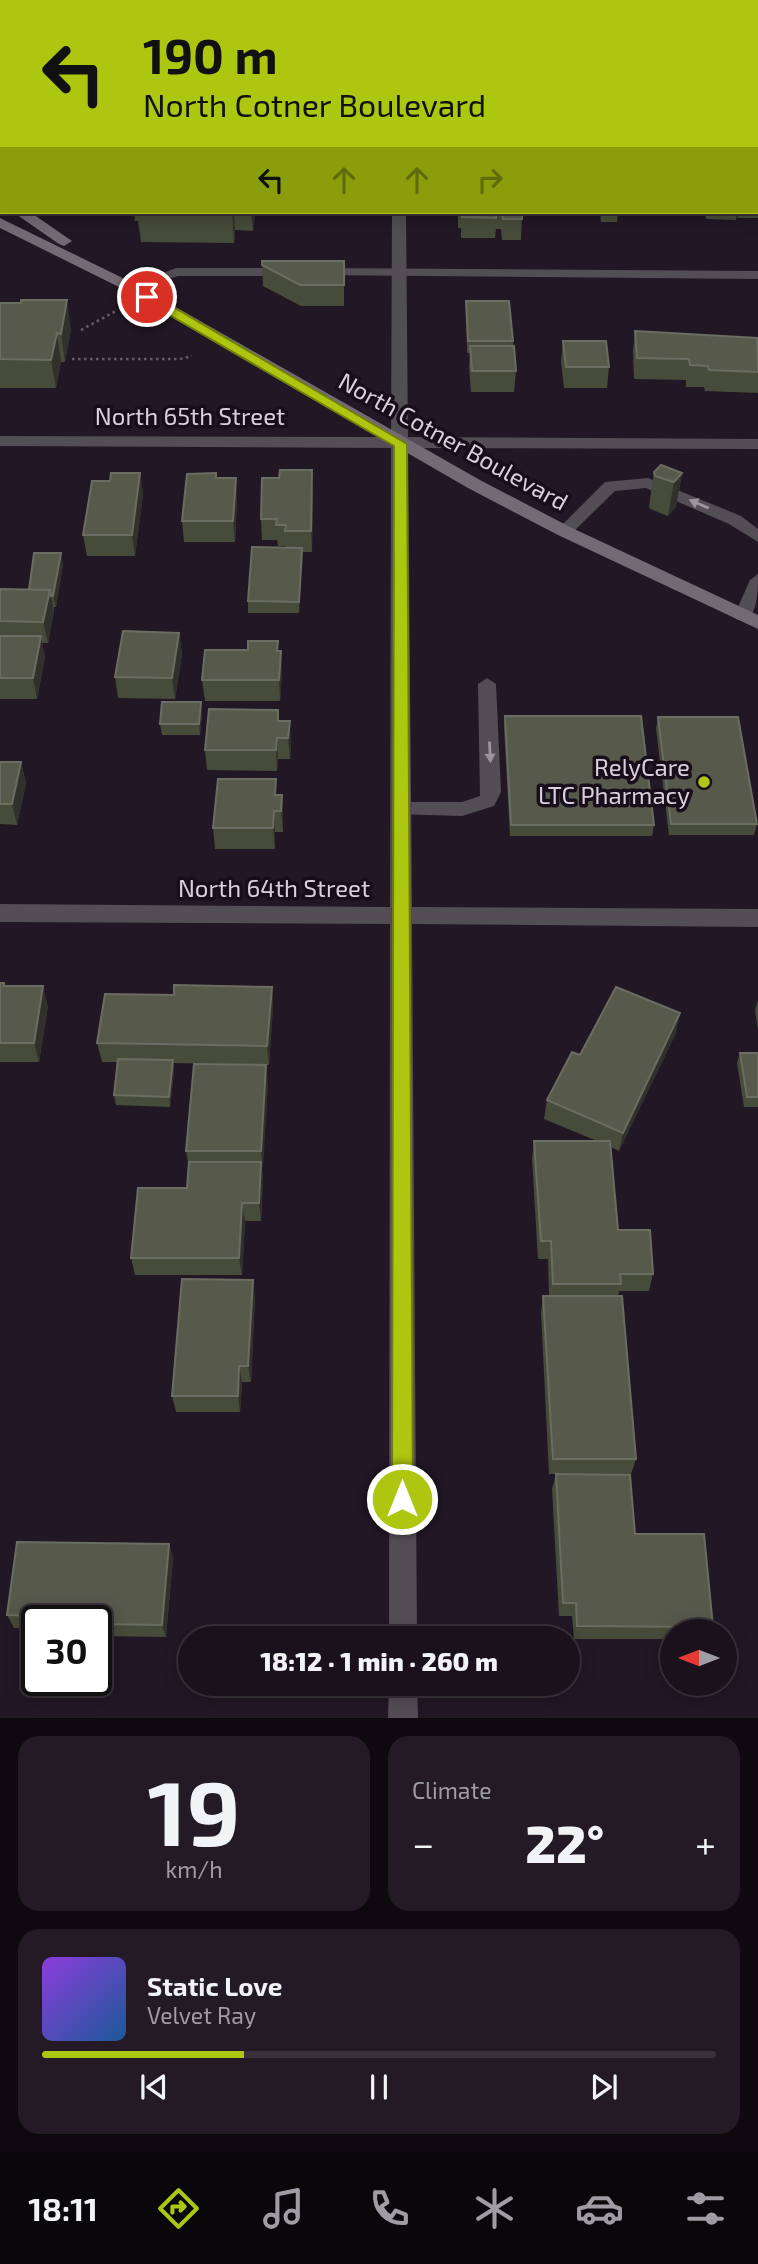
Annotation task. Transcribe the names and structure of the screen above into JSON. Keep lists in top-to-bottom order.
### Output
{
  "streets": {
    "main road": ["North Cotner Boulevard"],
    "street": ["North 65th Street", "North 64th Street"]
  },
  "crossings": [
    ["North 65th Street", "North Cotner Boulevard"]
  ],
  "places": ["RelyCare LTC Pharmacy"],
  "north": "left",
  "page": {
    "turn": ["190 m", "North Cotner Boulevard"],
    "limit": "30",
    "trip": "18:12 · 1 min · 260 m",
    "tile": [
      ["19", "km/h"],
      "Climate"
    ],
    "heat": ["−", "22°", "+"],
    "song": ["Static Love", "Velvet Ray"],
    "tabs": "18:11"
  }
}
